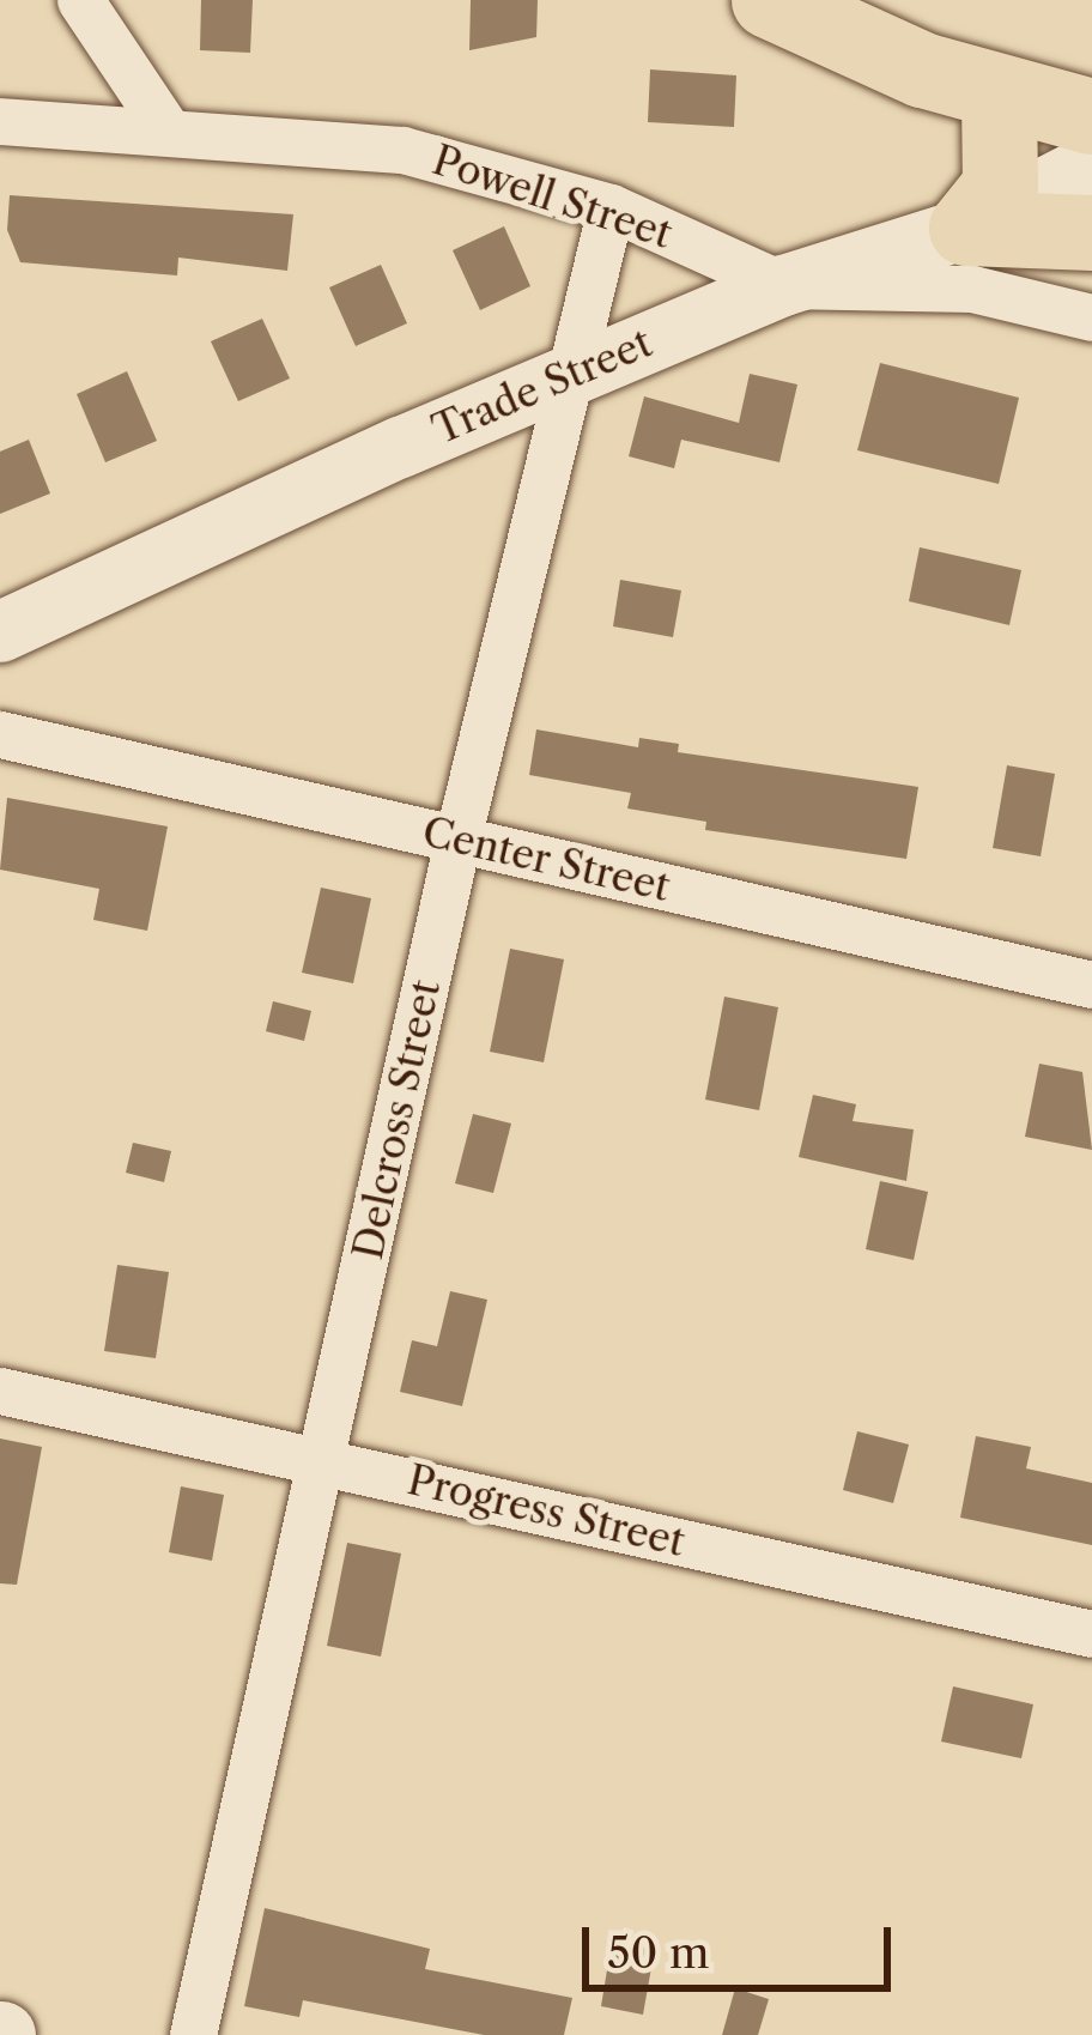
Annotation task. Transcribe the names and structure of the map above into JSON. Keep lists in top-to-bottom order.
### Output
{
  "streets": {
    "street": [
      "Powell Street",
      "Trade Street",
      "Center Street",
      "Delcross Street",
      "Progress Street"
    ]
  },
  "crossings": [
    ["Powell Street", "Trade Street"],
    ["Powell Street", "Delcross Street"],
    ["Trade Street", "Delcross Street"],
    ["Center Street", "Delcross Street"],
    ["Delcross Street", "Progress Street"]
  ],
  "scale_bar": "50 m"
}
